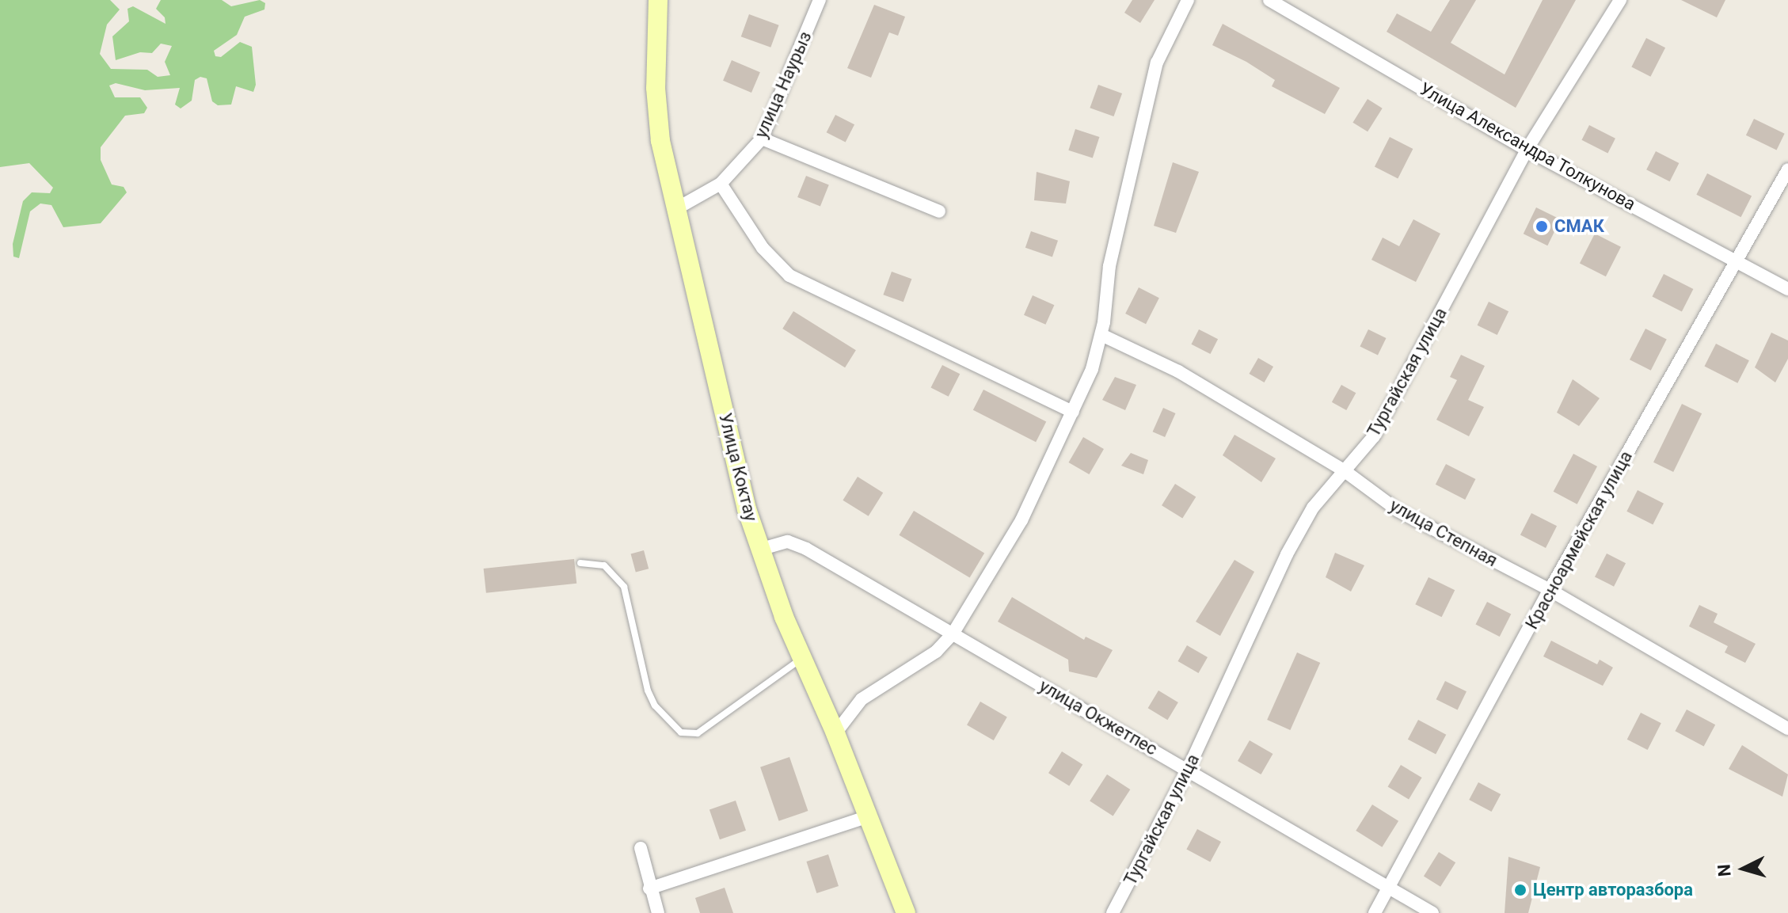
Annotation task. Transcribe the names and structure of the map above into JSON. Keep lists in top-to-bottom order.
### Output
{
  "streets": {
    "street": [
      "улица Наурыз",
      "Улица Александра Толкунова",
      "Тургайская улица",
      "Улица Коктау",
      "улица Степная",
      "Красноармейская улица",
      "улица Окжетпес"
    ]
  },
  "crossings": [
    ["улица Наурыз", "Улица Коктау"],
    ["Улица Александра Толкунова", "Тургайская улица"],
    ["Улица Александра Толкунова", "Красноармейская улица"],
    ["Тургайская улица", "улица Степная"],
    ["Тургайская улица", "улица Окжетпес"],
    ["Улица Коктау", "улица Окжетпес"],
    ["улица Степная", "Красноармейская улица"],
    ["Красноармейская улица", "улица Окжетпес"]
  ],
  "places": ["СМАК", "Центр авторазбора"],
  "north": "left"
}
